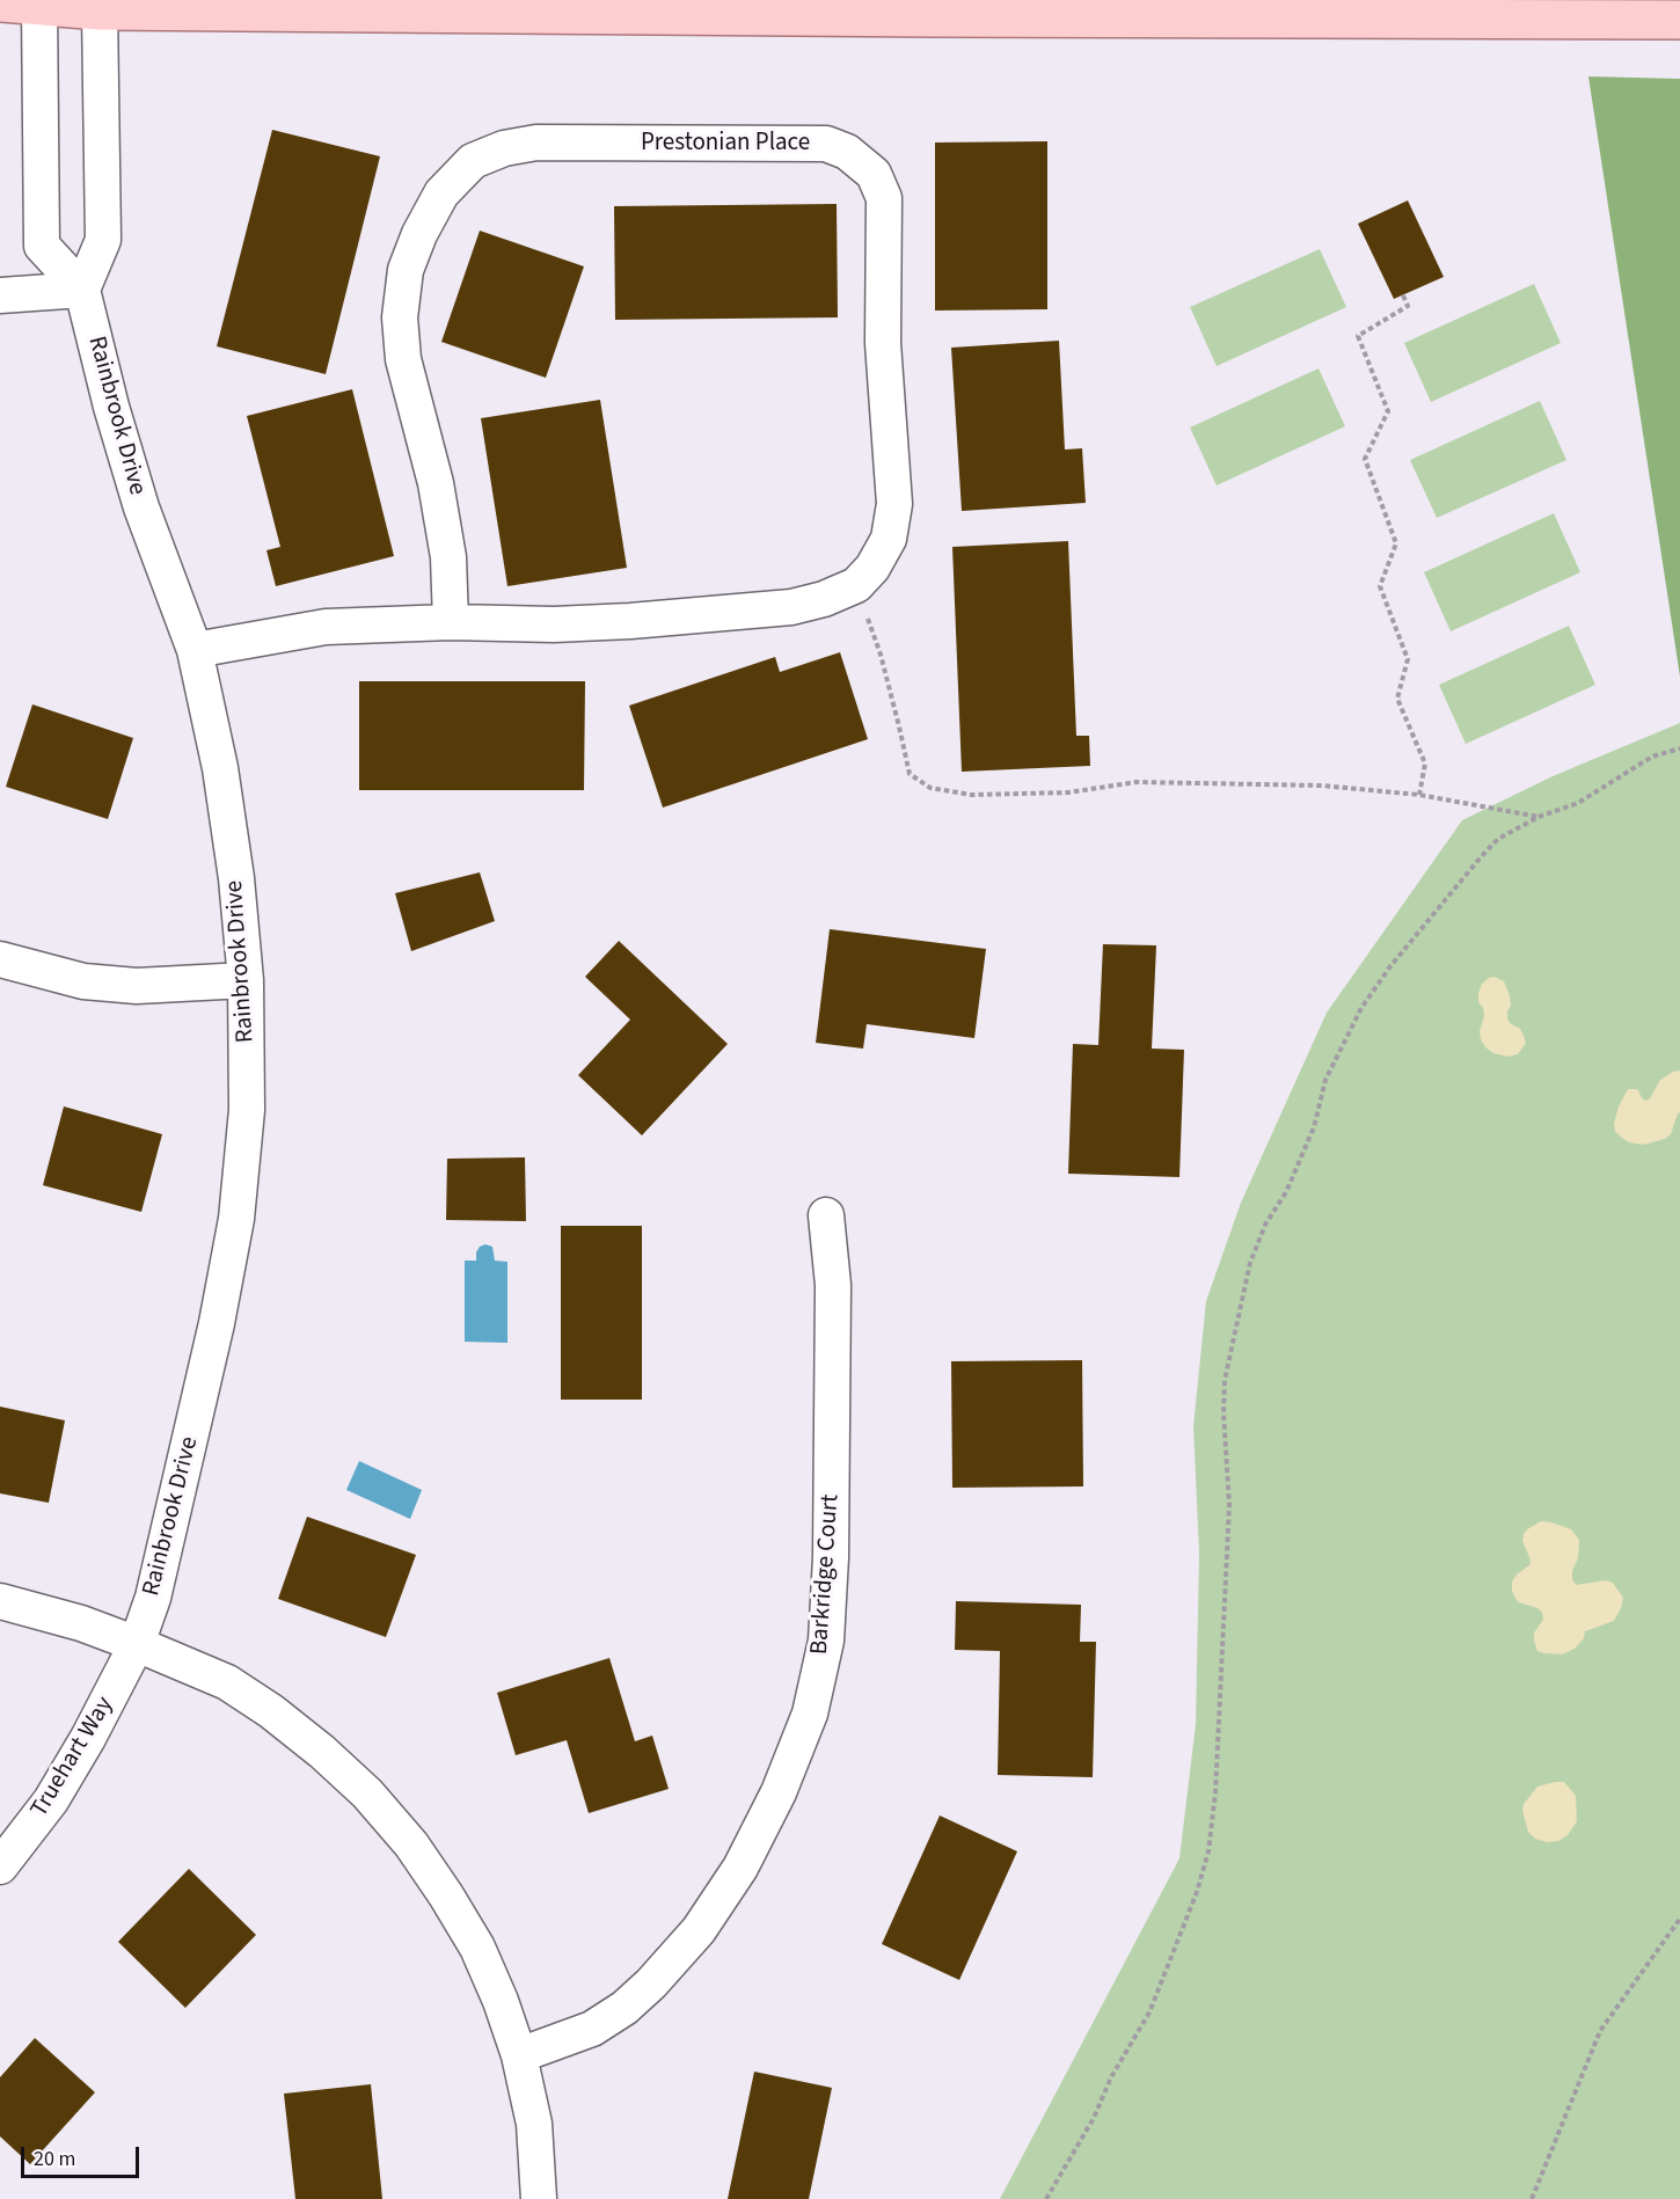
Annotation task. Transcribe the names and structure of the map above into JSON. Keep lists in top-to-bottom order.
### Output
{
  "streets": {
    "street": [
      "Prestonian Place",
      "Rainbrook Drive",
      "Barkridge Court",
      "Truehart Way"
    ]
  },
  "crossings": [
    ["Rainbrook Drive", "Truehart Way"]
  ],
  "scale_bar": "20 m"
}
